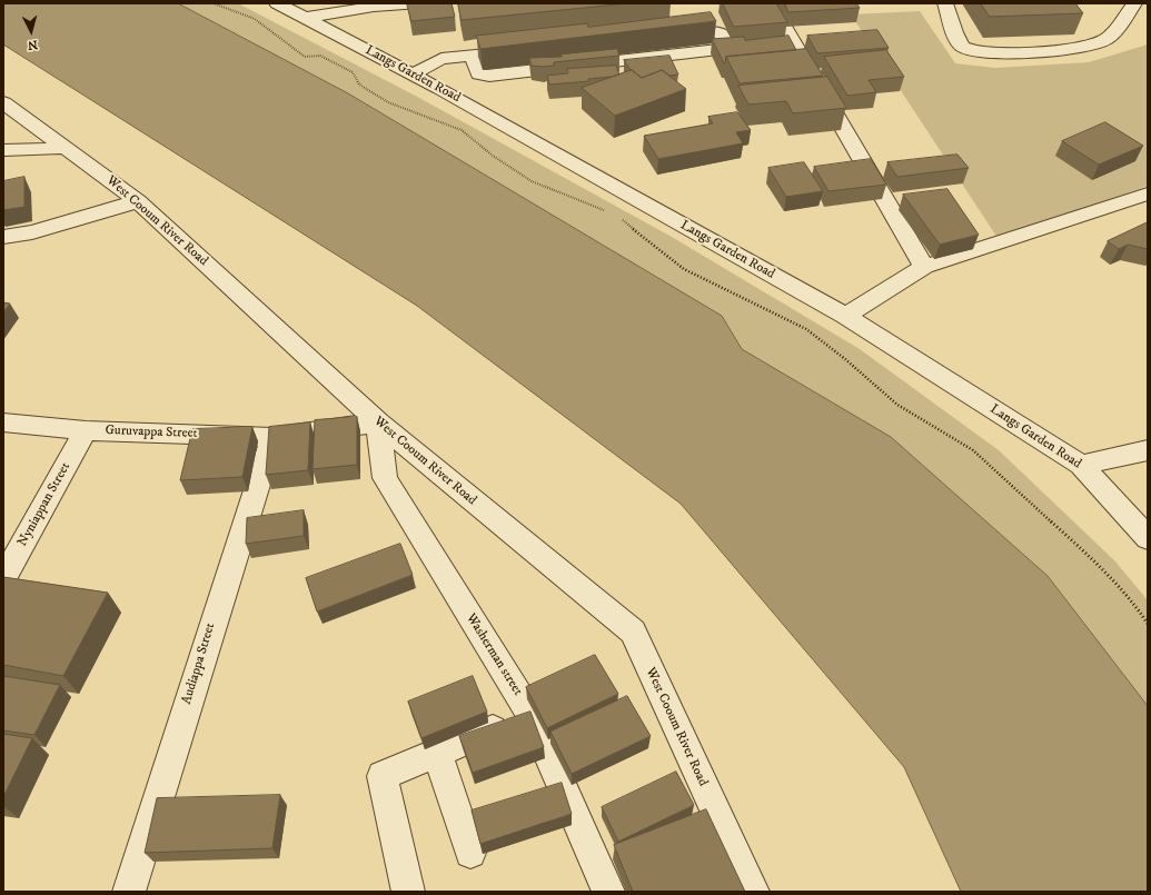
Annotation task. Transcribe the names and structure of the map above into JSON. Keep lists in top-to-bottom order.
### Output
{
  "streets": {
    "street": [
      "Langs Garden Road",
      "West Cooum River Road",
      "Guruvappa Street",
      "Nyniappan Street",
      "Washerman street",
      "Audiappa Street"
    ]
  },
  "crossings": [
    ["West Cooum River Road", "Guruvappa Street"],
    ["West Cooum River Road", "Washerman street"],
    ["Guruvappa Street", "Nyniappan Street"],
    ["Guruvappa Street", "Washerman street"],
    ["Guruvappa Street", "Audiappa Street"]
  ],
  "north": "bottom"
}
